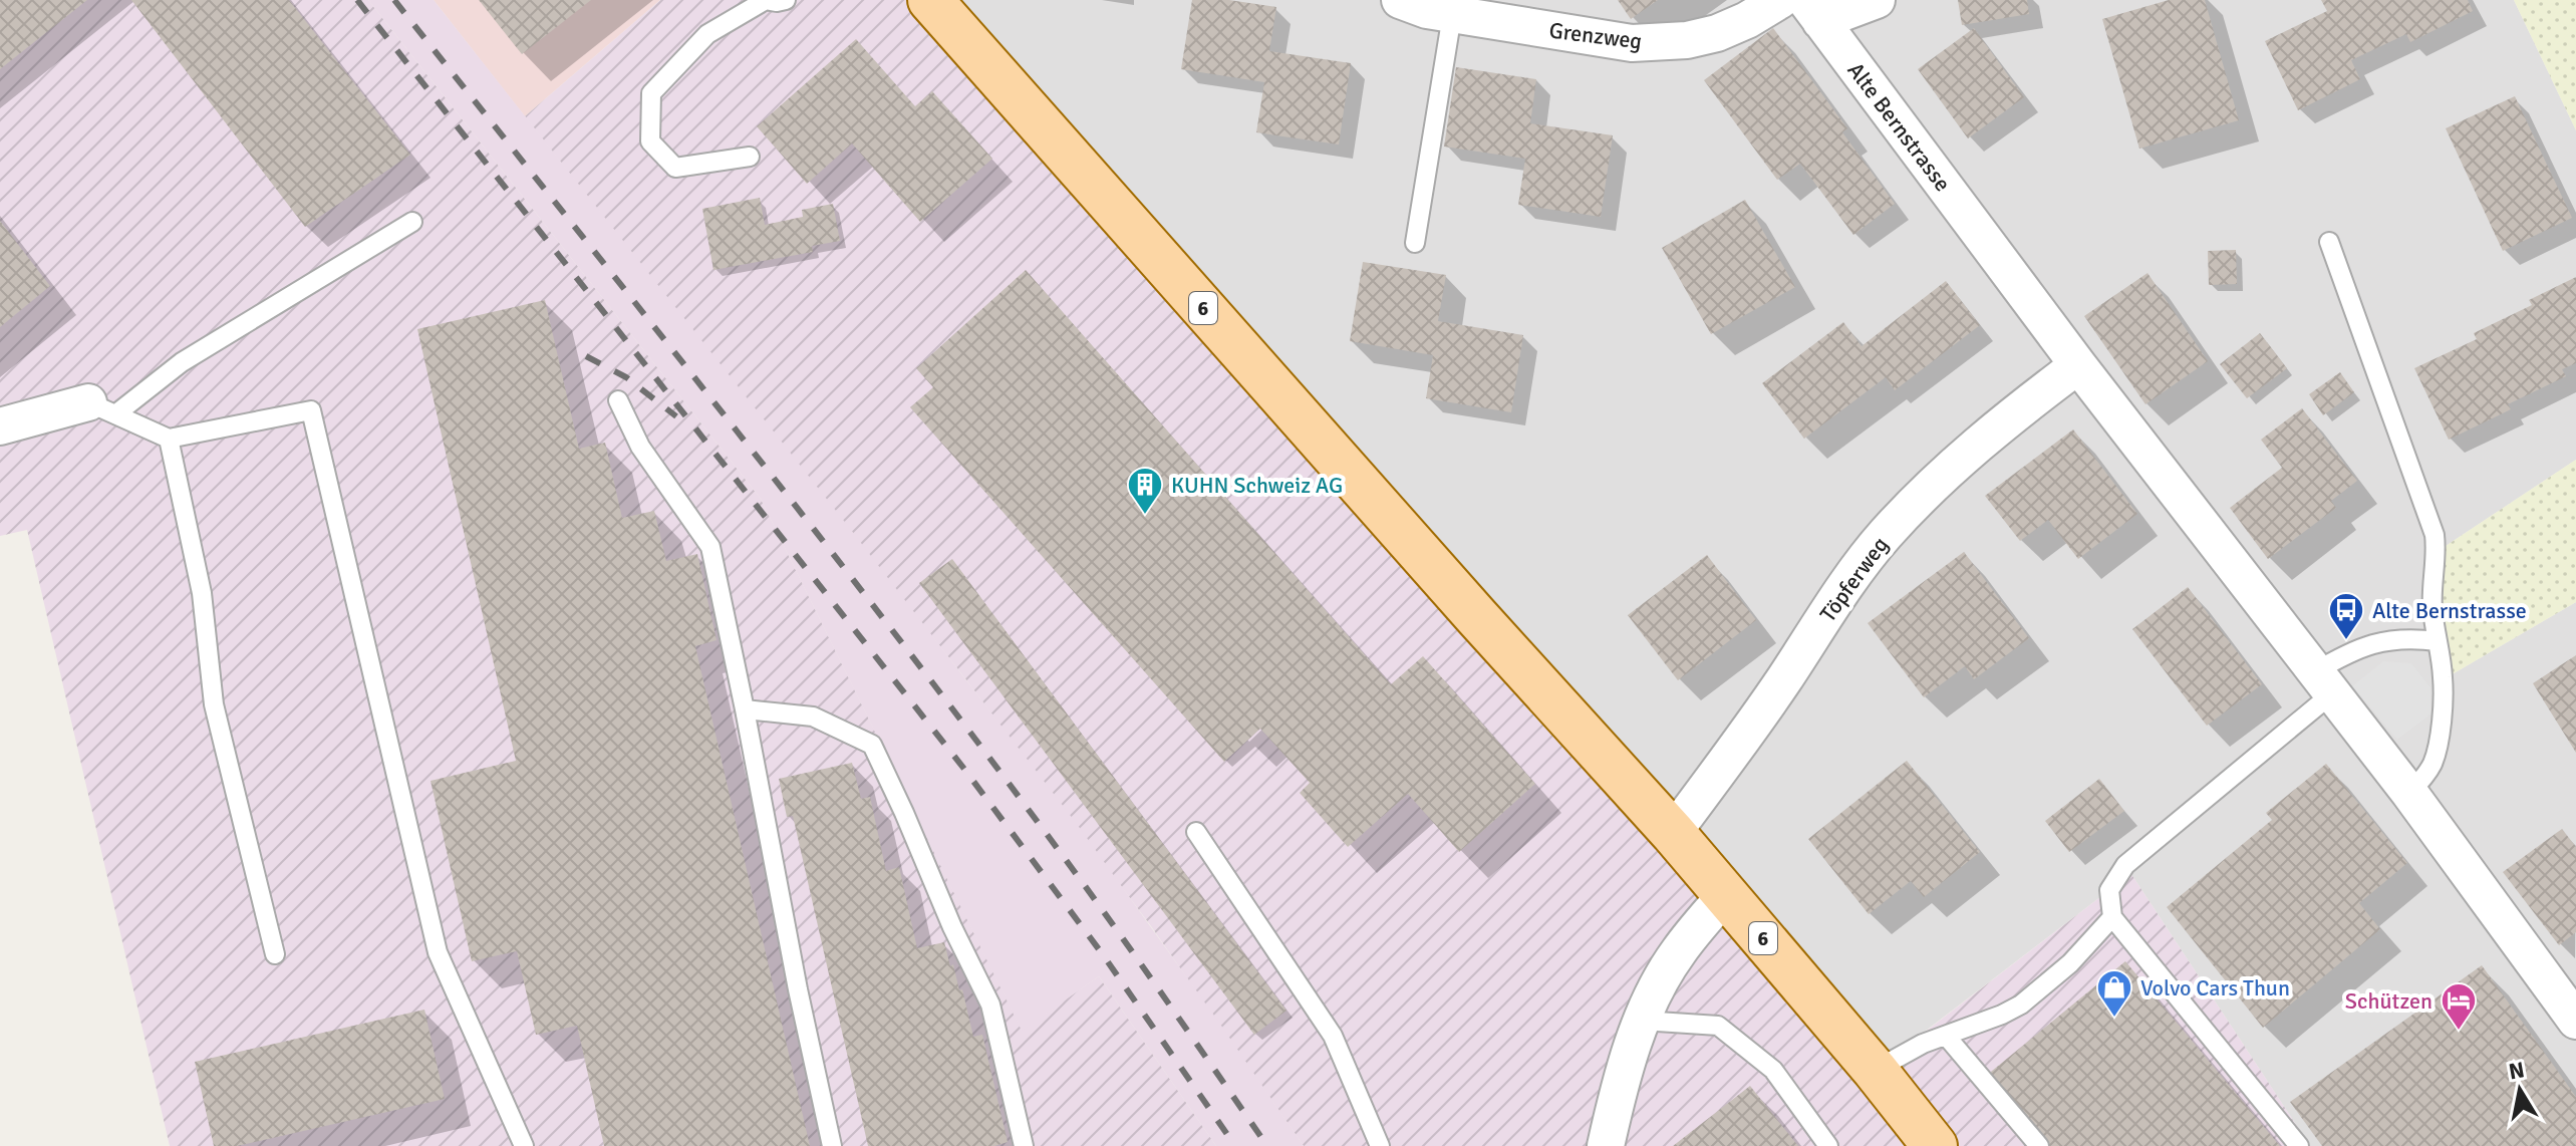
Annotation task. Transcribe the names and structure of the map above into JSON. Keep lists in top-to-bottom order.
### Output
{
  "streets": {
    "main road": ["6"],
    "street": ["Grenzweg", "Alte Bernstrasse", "Töpferweg"]
  },
  "crossings": [
    ["Alte Bernstrasse", "Töpferweg"],
    ["6", "Töpferweg"]
  ],
  "places": {
    "building": ["KUHN Schweiz AG"],
    "bus stop": ["Alte Bernstrasse"],
    "shop": ["Volvo Cars Thun"],
    "hotel": ["Schützen"]
  },
  "north": "top"
}
